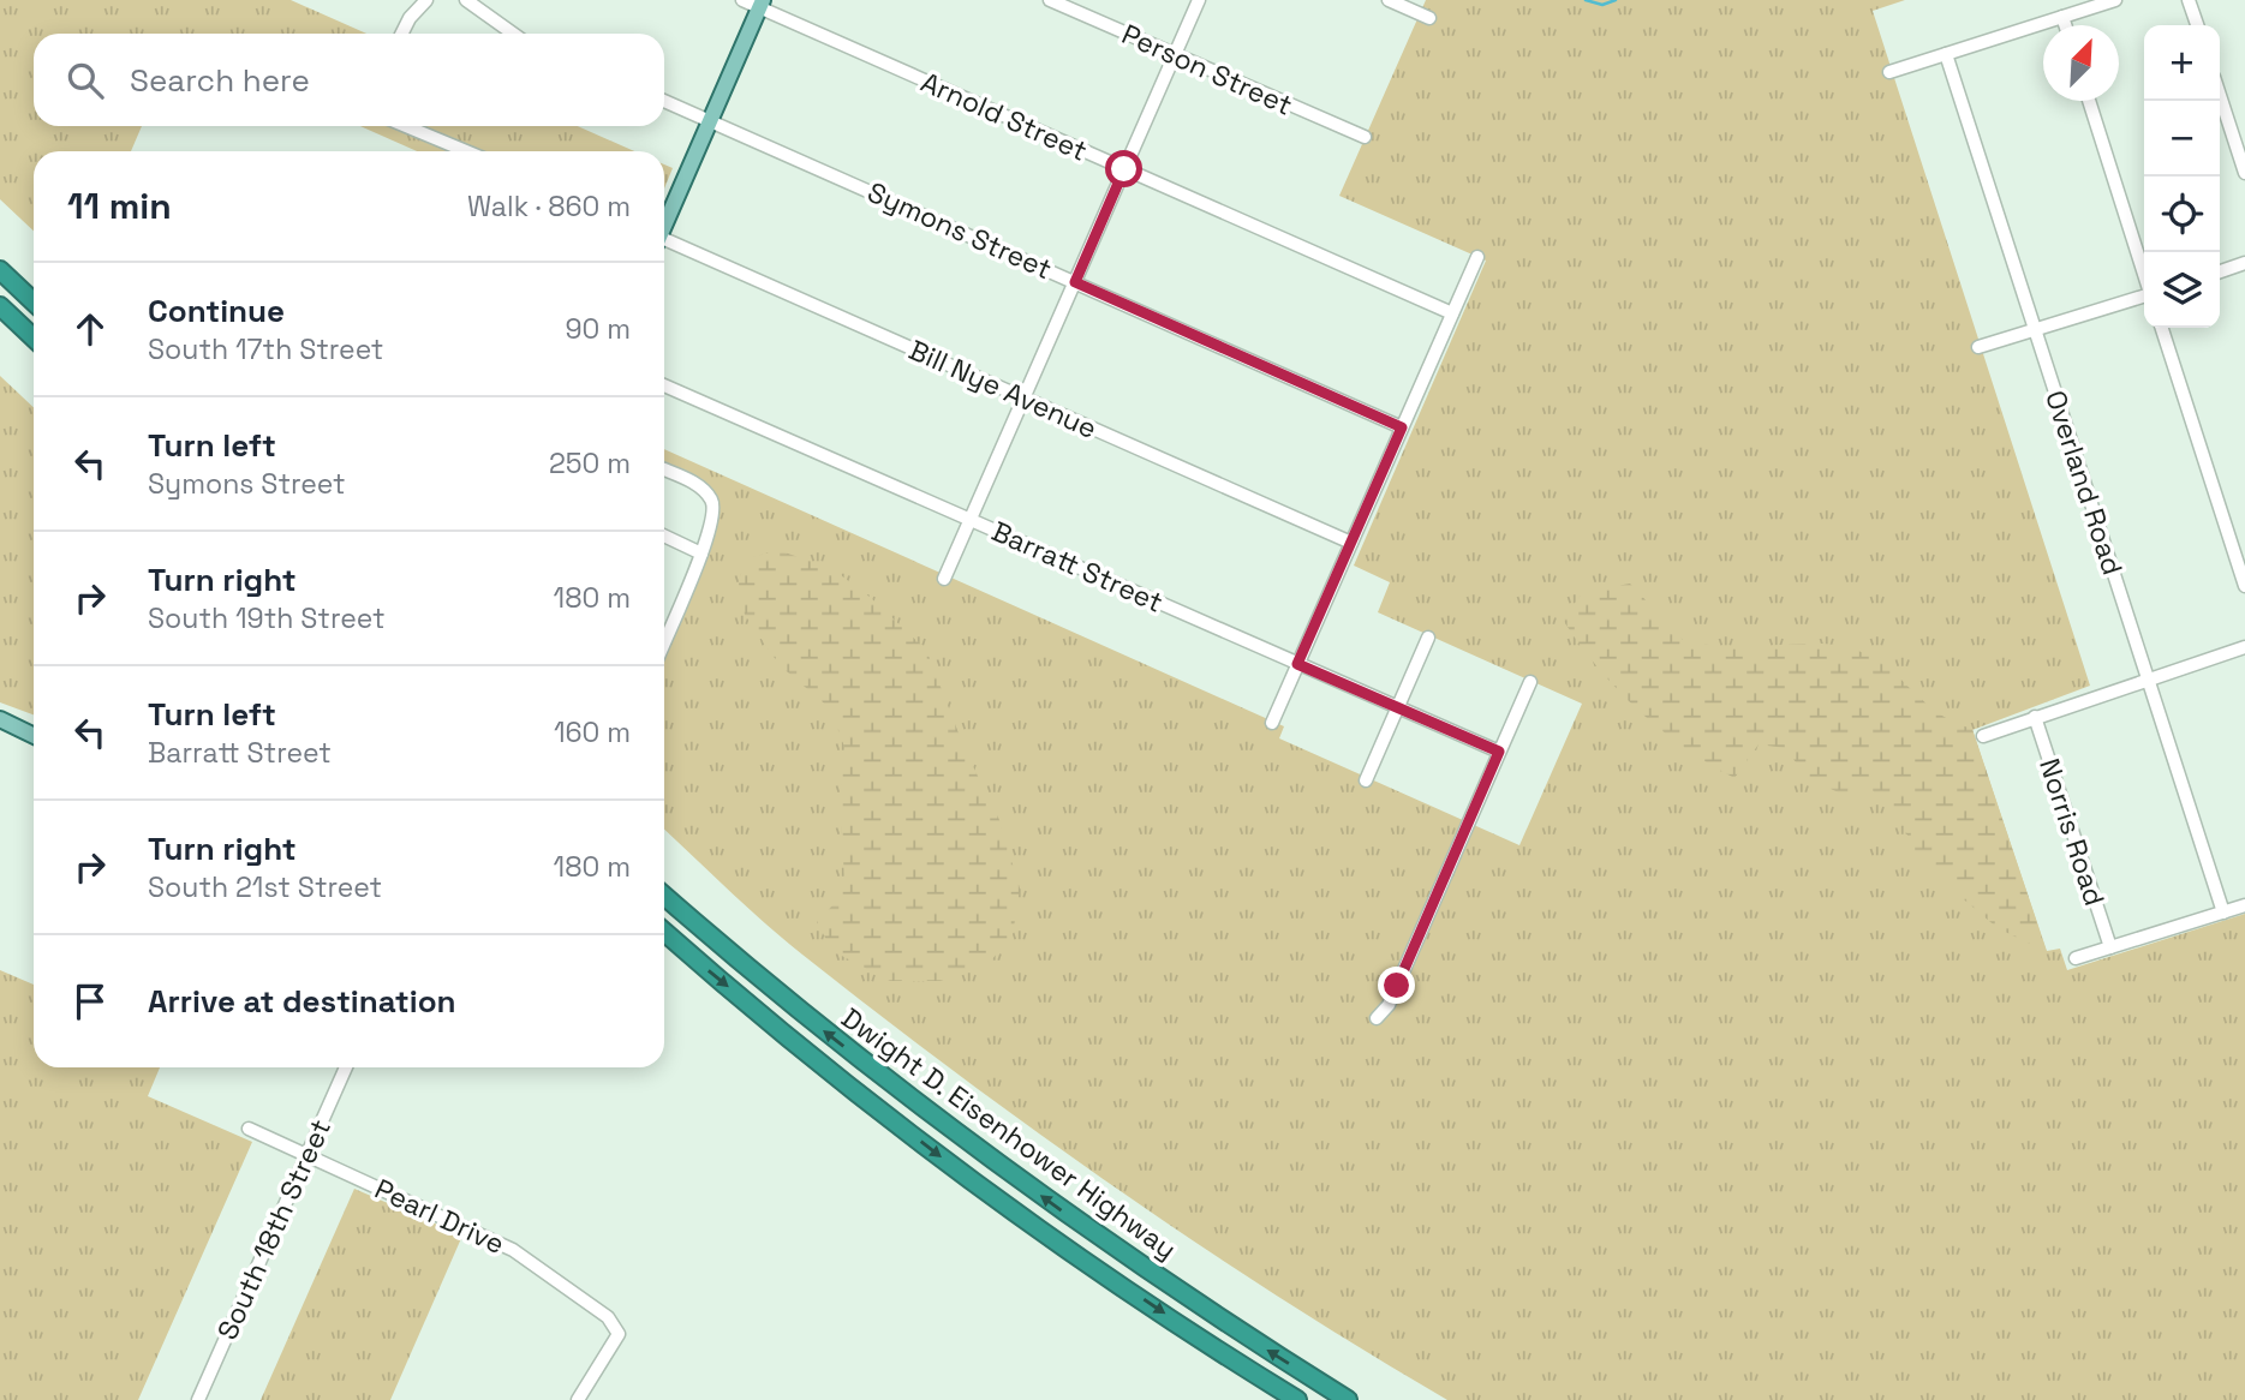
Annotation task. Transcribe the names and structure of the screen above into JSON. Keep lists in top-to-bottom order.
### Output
{
  "streets": {
    "highway": ["Dwight D. Eisenhower Highway"],
    "street": [
      "Person Street",
      "Arnold Street",
      "Symons Street",
      "Bill Nye Avenue",
      "Overland Road",
      "Barratt Street",
      "Norris Road",
      "Pearl Drive",
      "South 18th Street"
    ]
  },
  "crossings": [
    ["Pearl Drive", "South 18th Street"]
  ],
  "north": "top right",
  "page": {
    "map_buttons": ["+", "−"],
    "search": "Search here",
    "heading": ["11 min", "Walk · 860 m"],
    "list": [
      ["Continue", "South 17th Street", "90 m"],
      ["Turn left", "Symons Street", "250 m"],
      ["Turn right", "South 19th Street", "180 m"],
      ["Turn left", "Barratt Street", "160 m"],
      ["Turn right", "South 21st Street", "180 m"],
      "Arrive at destination"
    ]
  }
}
